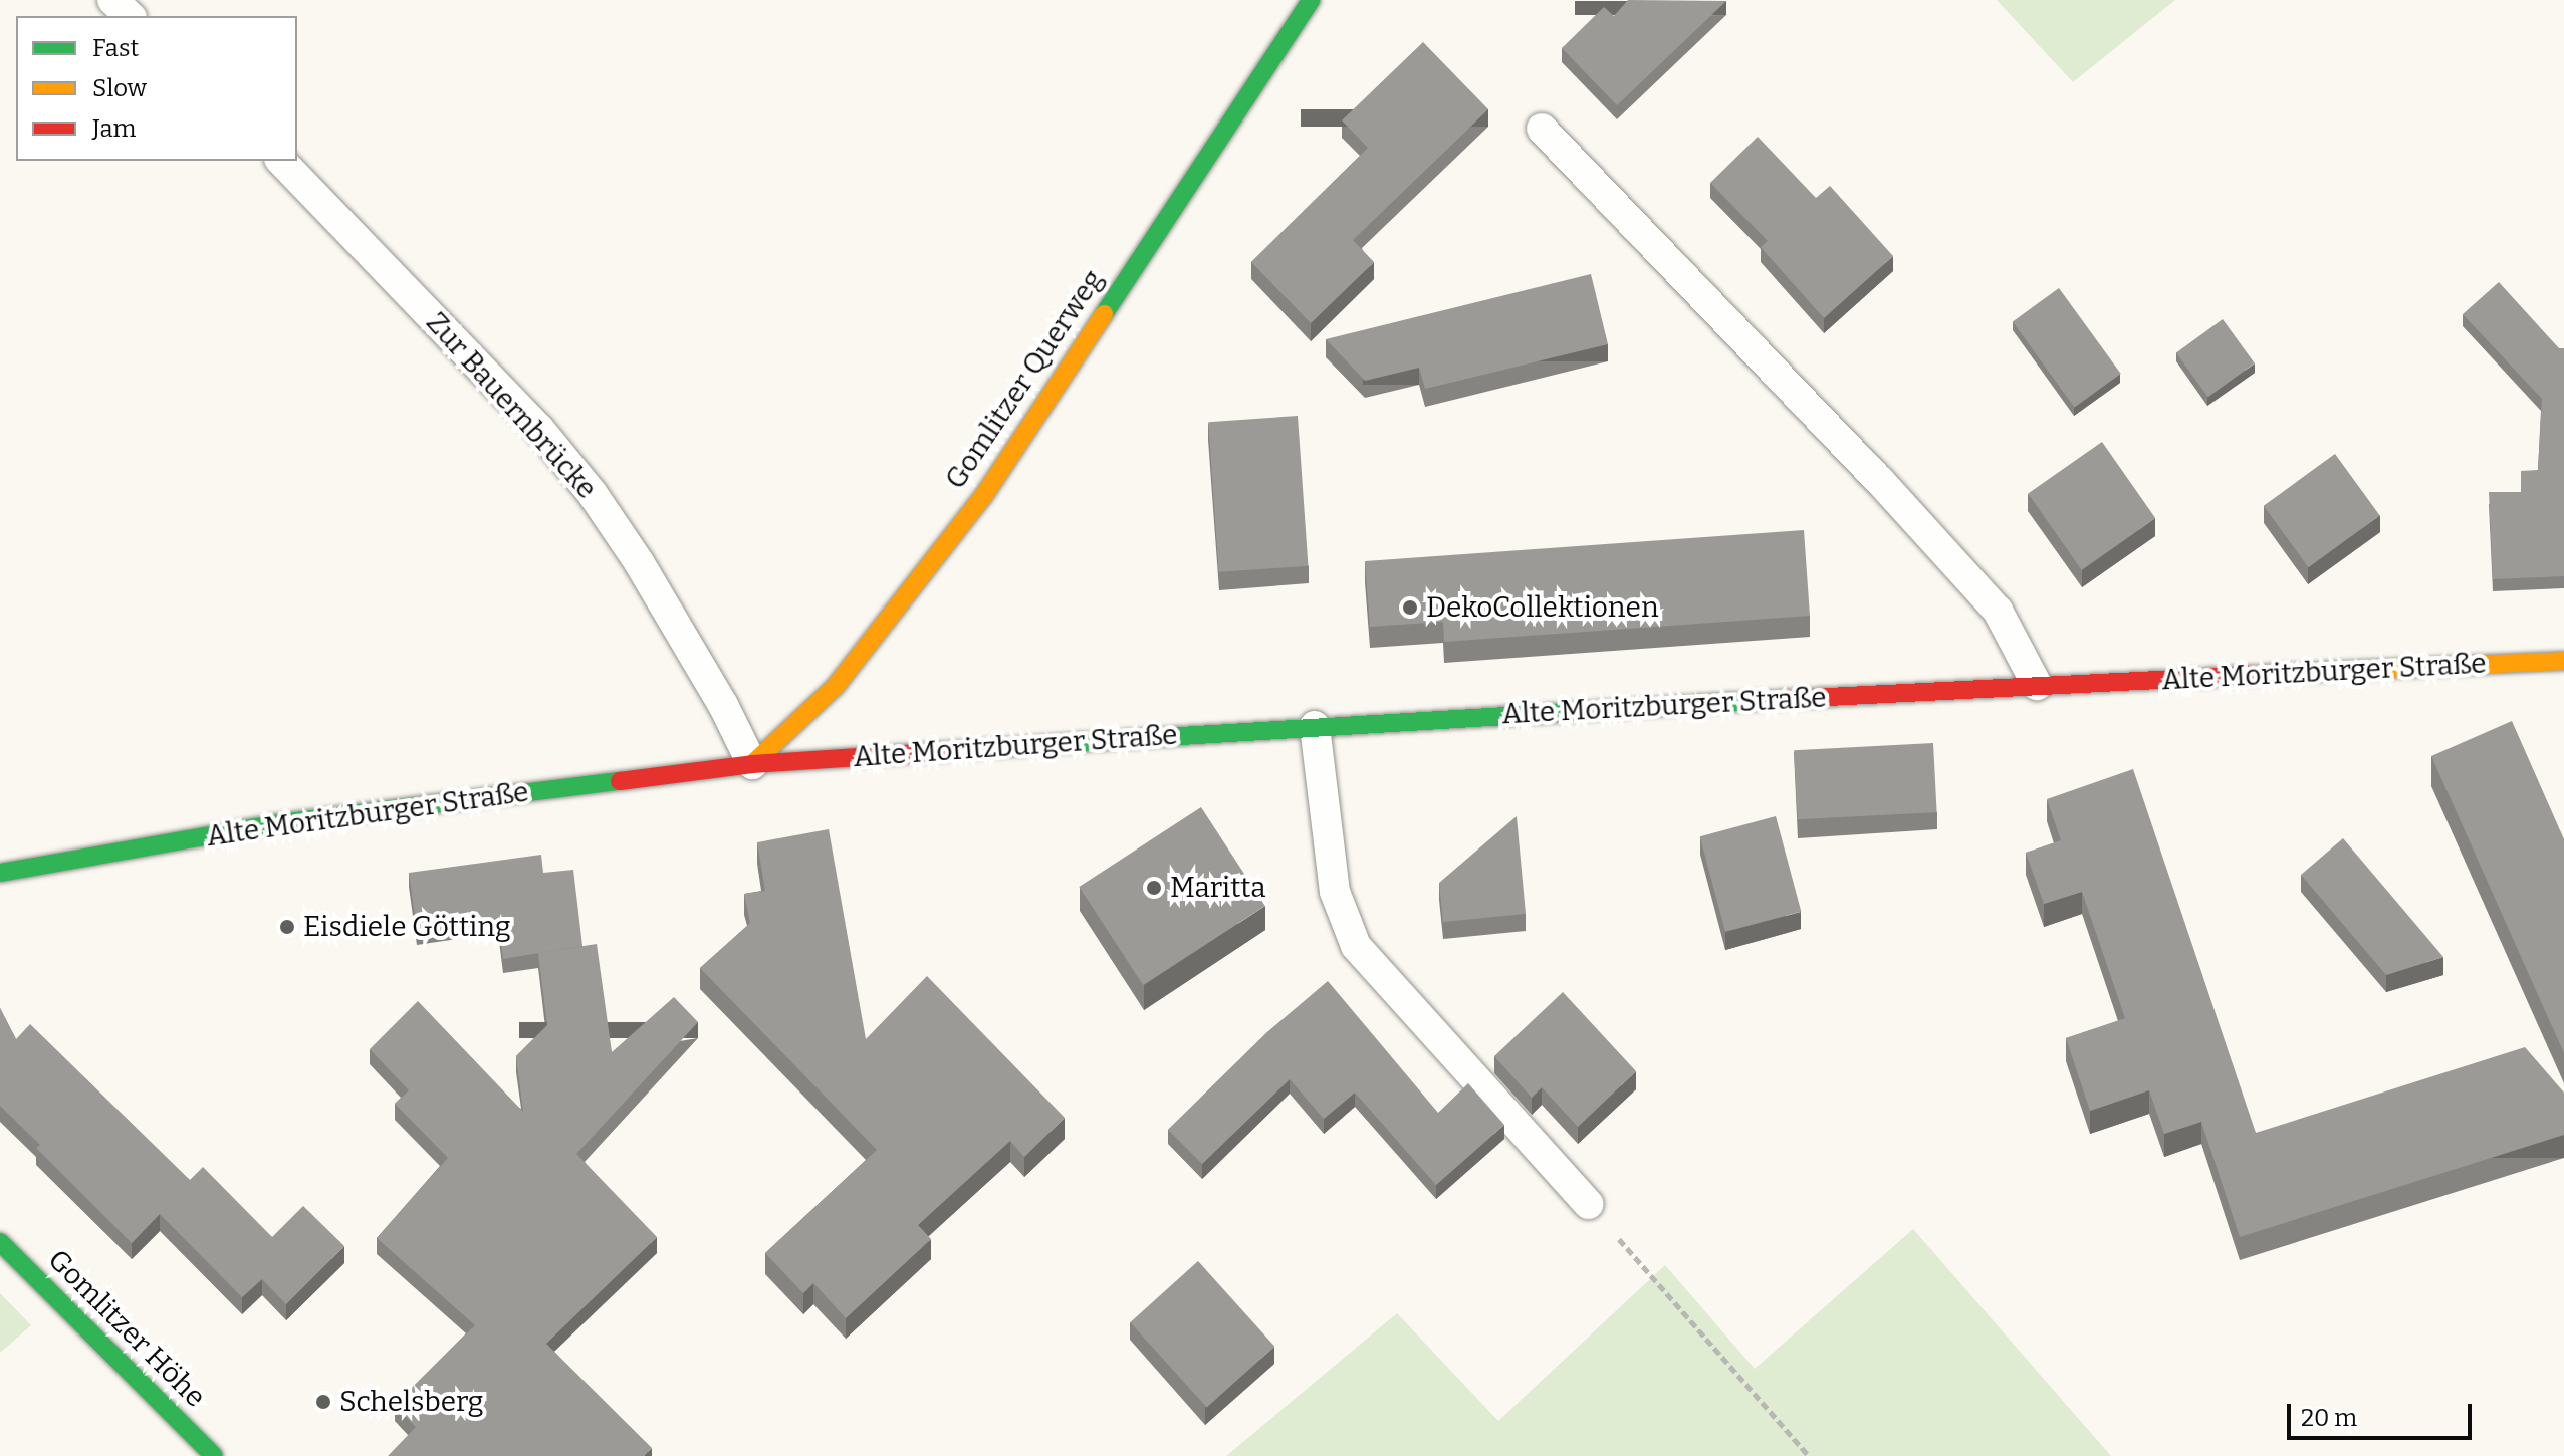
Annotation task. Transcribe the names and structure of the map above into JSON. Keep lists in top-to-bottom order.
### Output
{
  "streets": {
    "main road": ["Gomlitzer Querweg", "Alte Moritzburger Straße", "Gomlitzer Höhe"],
    "lane": ["Zur Bauernbrücke"]
  },
  "crossings": [
    ["Gomlitzer Querweg", "Zur Bauernbrücke"],
    ["Gomlitzer Querweg", "Alte Moritzburger Straße"],
    ["Zur Bauernbrücke", "Alte Moritzburger Straße"]
  ],
  "places": [
    "DekoCollektionen",
    "Maritta",
    "Eisdiele Götting",
    "Schelsberg"
  ],
  "legend": ["Fast", "Slow", "Jam"],
  "scale_bar": "20 m"
}
